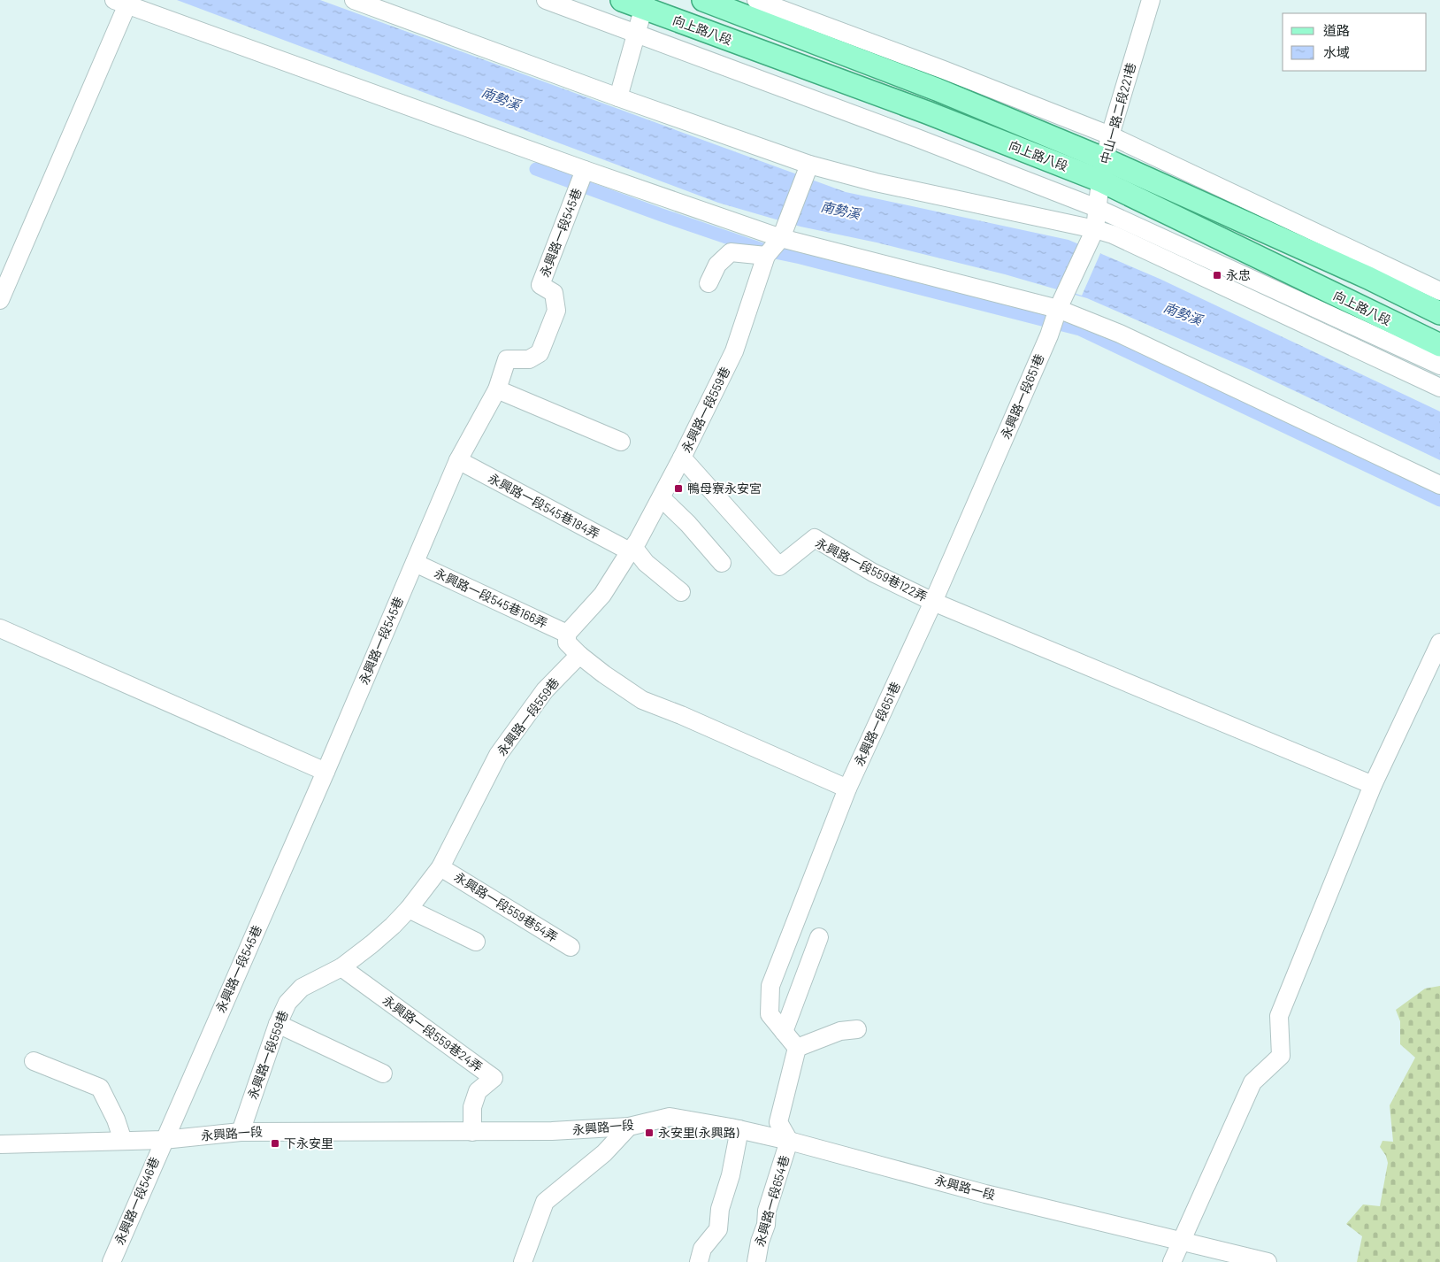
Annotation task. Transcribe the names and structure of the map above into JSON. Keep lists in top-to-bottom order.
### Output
{
  "streets": {
    "main road": ["向上路八段"],
    "street": [
      "中山一路二段221巷",
      "永興路一段545巷",
      "永興路一段651巷",
      "永興路一段559巷",
      "永興路一段545巷184弄",
      "永興路一段559巷122弄",
      "永興路一段545巷166弄",
      "永興路一段559巷54弄",
      "永興路一段559巷24弄",
      "永興路一段",
      "永興路一段546巷",
      "永興路一段654巷"
    ]
  },
  "crossings": [
    ["向上路八段", "中山一路二段221巷"],
    ["中山一路二段221巷", "永興路一段651巷"],
    ["永興路一段545巷", "永興路一段545巷184弄"],
    ["永興路一段545巷", "永興路一段545巷166弄"],
    ["永興路一段545巷", "永興路一段"],
    ["永興路一段545巷", "永興路一段546巷"],
    ["永興路一段651巷", "永興路一段559巷122弄"],
    ["永興路一段559巷", "永興路一段545巷184弄"],
    ["永興路一段559巷", "永興路一段559巷122弄"],
    ["永興路一段559巷", "永興路一段545巷166弄"],
    ["永興路一段559巷", "永興路一段559巷54弄"],
    ["永興路一段559巷", "永興路一段559巷24弄"],
    ["永興路一段559巷", "永興路一段"],
    ["永興路一段559巷24弄", "永興路一段"],
    ["永興路一段", "永興路一段546巷"],
    ["永興路一段", "永興路一段654巷"]
  ],
  "water": ["南勢溪"],
  "places": {
    "transit": [
      "永忠",
      "鴨母寮永安宮",
      "永安里(永興路)",
      "下永安里"
    ]
  },
  "legend": ["道路", "水域"]
}
